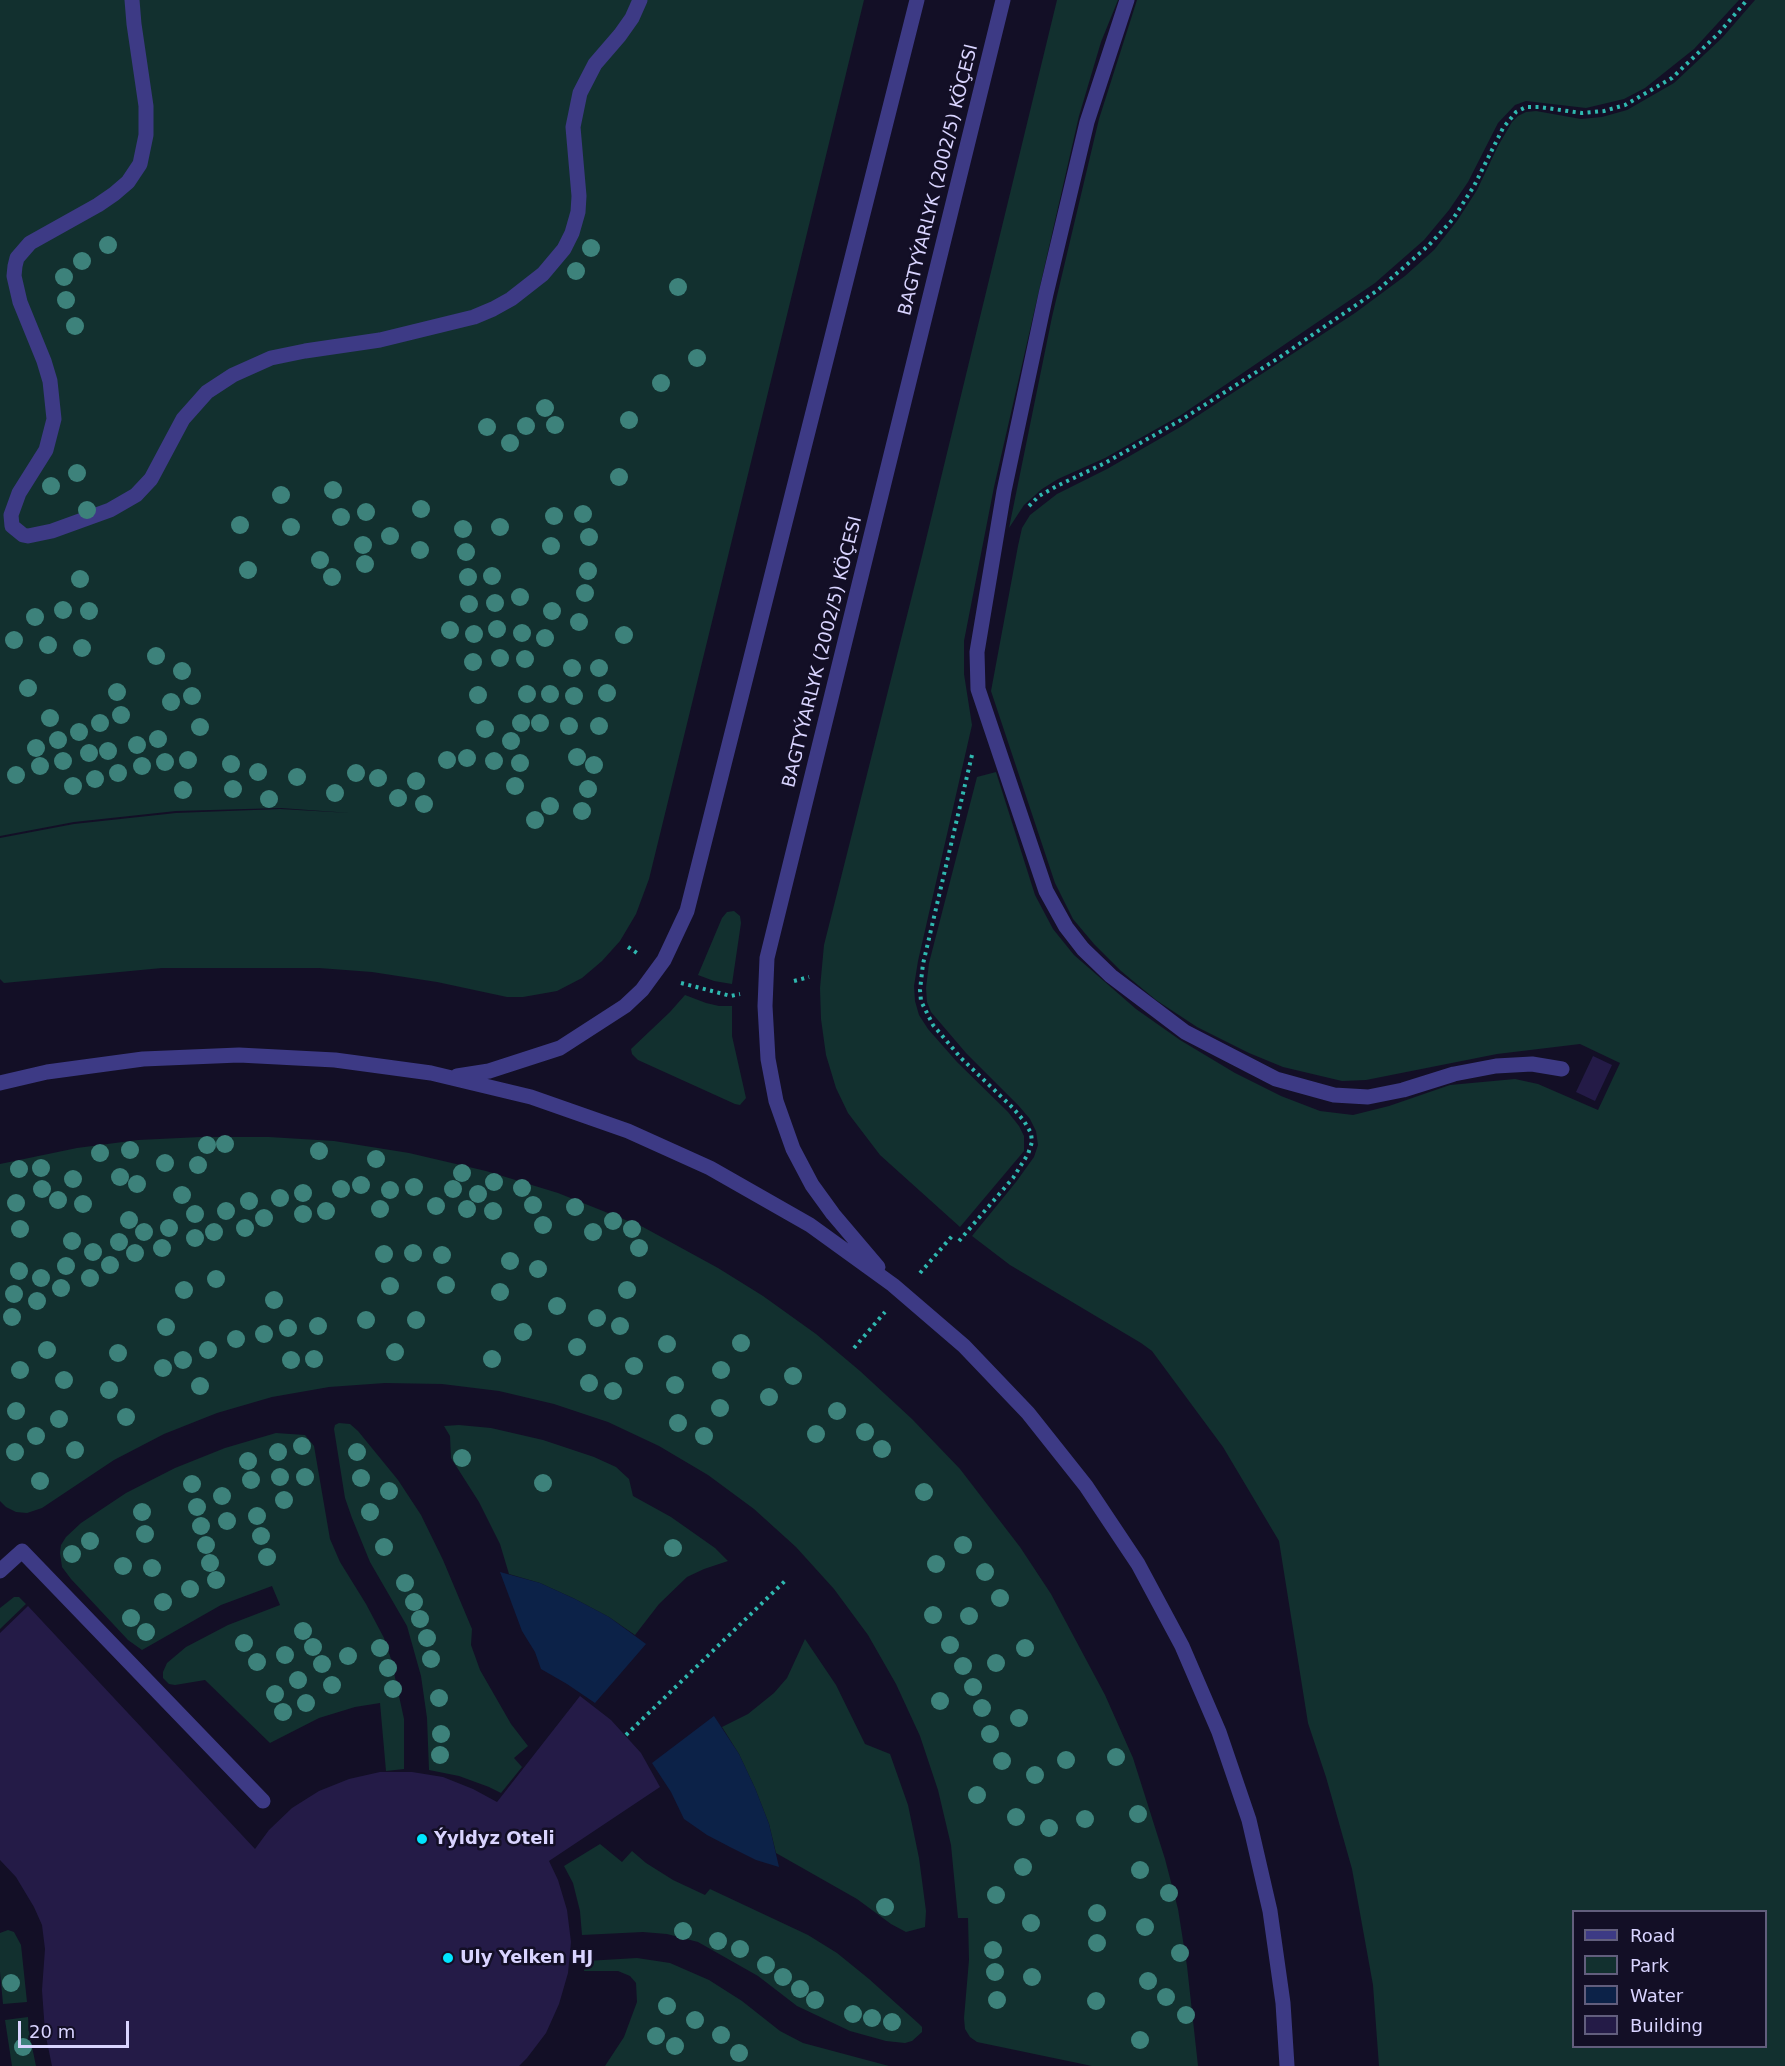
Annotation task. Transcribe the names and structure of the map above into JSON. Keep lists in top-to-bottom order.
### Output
{
  "streets": {
    "street": ["BAGTYÝARLYK (2002/5) KÖÇESI"]
  },
  "places": ["Ýyldyz Oteli", "Uly Yelken HJ"],
  "legend": [
    "Road",
    "Park",
    "Water",
    "Building"
  ],
  "scale_bar": "20 m"
}
